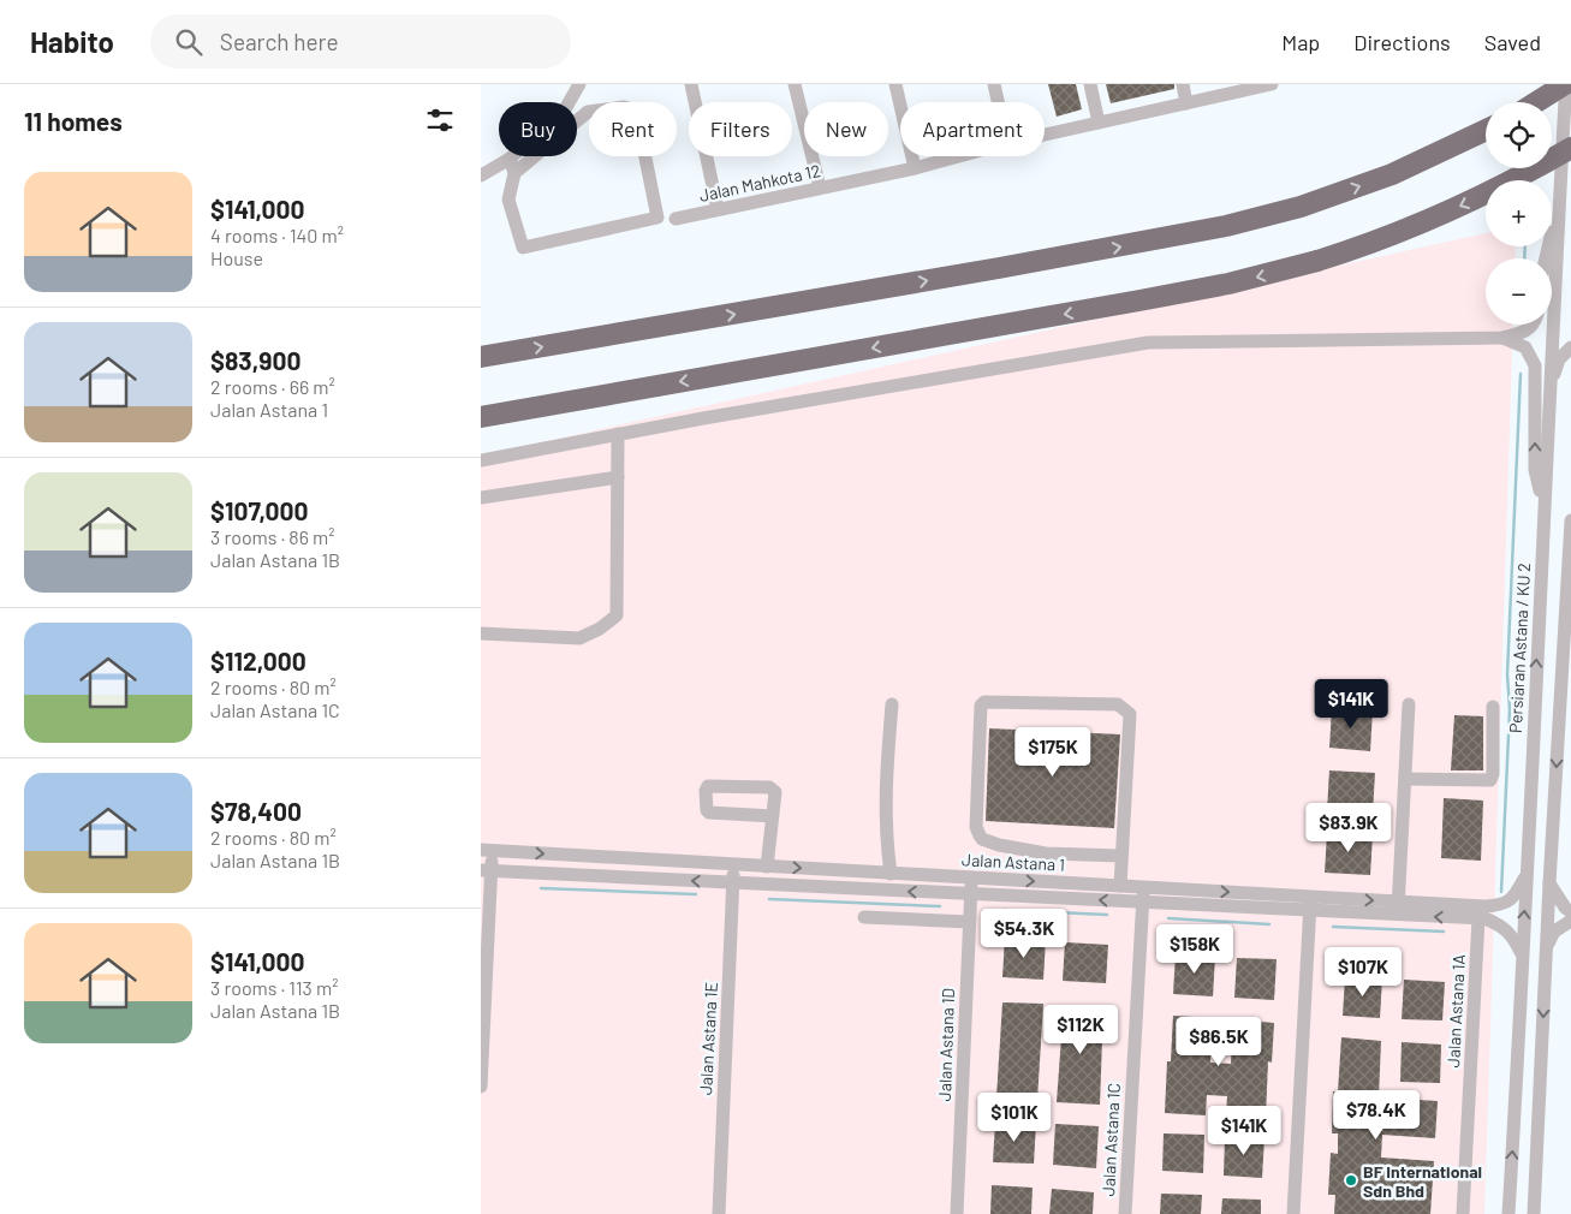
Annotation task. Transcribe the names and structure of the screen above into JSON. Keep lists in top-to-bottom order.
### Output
{
  "streets": {
    "street": [
      "Jalan Mahkota 12",
      "Persiaran Astana / KU 2",
      "Jalan Astana 1",
      "Jalan Astana 1A",
      "Jalan Astana 1E",
      "Jalan Astana 1D",
      "Jalan Astana 1C"
    ]
  },
  "crossings": [
    ["Persiaran Astana / KU 2", "Jalan Astana 1"],
    ["Jalan Astana 1", "Jalan Astana 1A"],
    ["Jalan Astana 1", "Jalan Astana 1E"],
    ["Jalan Astana 1", "Jalan Astana 1D"],
    ["Jalan Astana 1", "Jalan Astana 1C"]
  ],
  "places": ["BF International Sdn Bhd"],
  "page": {
    "header": "Habito",
    "search": "Search here",
    "nav": ["Map", "Directions", "Saved"],
    "heading": "11 homes",
    "map_buttons": ["+", "−"],
    "chip": [
      "Buy",
      "Rent",
      "Filters",
      "New",
      "Apartment"
    ],
    "list": [
      {
        "name": "$141,000",
        "note": "4 rooms · 140 m² · House"
      },
      {
        "name": "$83,900",
        "note": "2 rooms · 66 m² · Jalan Astana 1"
      },
      {
        "name": "$107,000",
        "note": "3 rooms · 86 m² · Jalan Astana 1B"
      },
      {
        "name": "$112,000",
        "note": "2 rooms · 80 m² · Jalan Astana 1C"
      },
      {
        "name": "$78,400",
        "note": "2 rooms · 80 m² · Jalan Astana 1B"
      },
      {
        "name": "$141,000",
        "note": "3 rooms · 113 m² · Jalan Astana 1B"
      }
    ],
    "price": [
      "$141K",
      "$175K",
      "$83.9K",
      "$54.3K",
      "$158K",
      "$107K",
      "$112K",
      "$86.5K",
      "$78.4K",
      "$101K",
      "$141K"
    ]
  }
}
